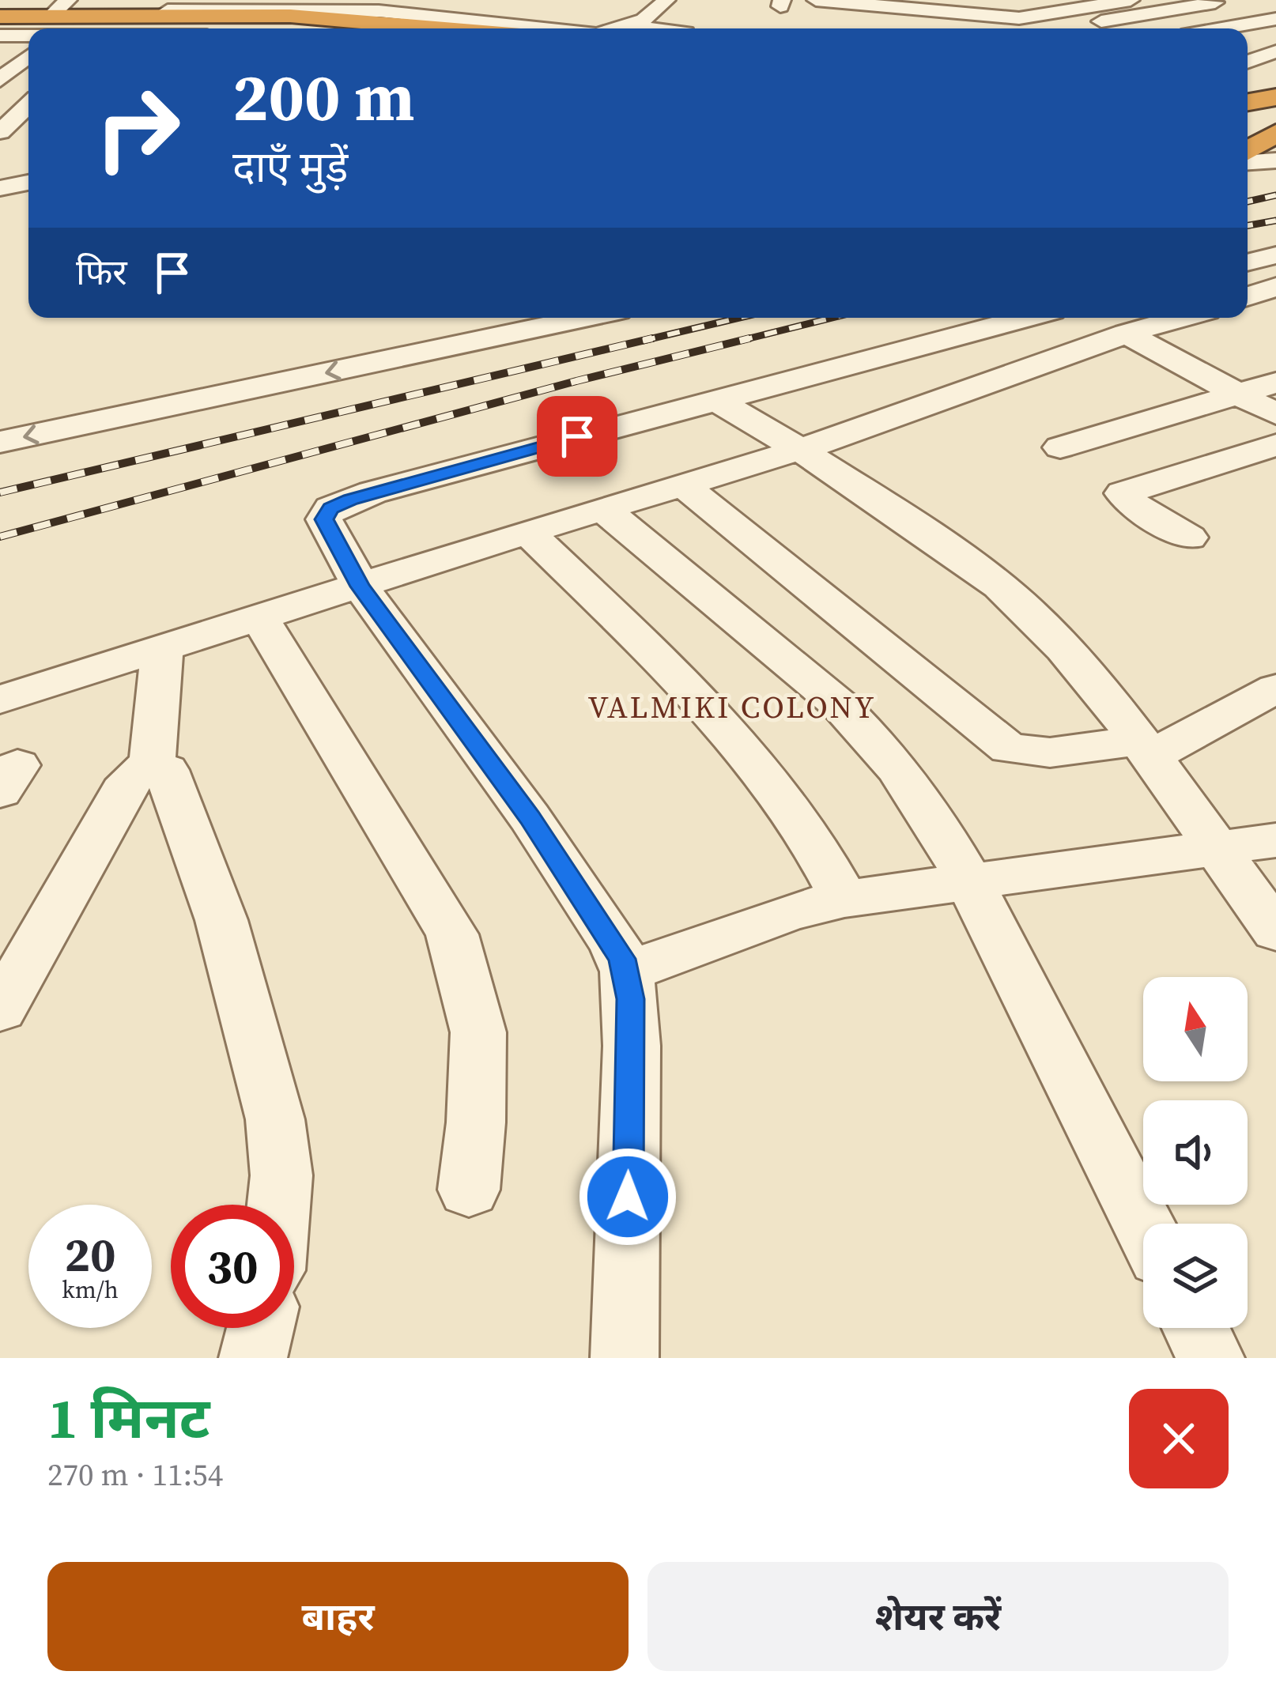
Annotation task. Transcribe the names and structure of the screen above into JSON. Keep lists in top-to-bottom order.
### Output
{
  "districts": ["VALMIKI COLONY"],
  "north": "top",
  "page": {
    "turn": ["200 m", "दाएँ मुड़ें"],
    "then": "फिर",
    "speed": "20 km/h",
    "limit": "30",
    "heading": ["1 मिनट", "270 m · 11:54"],
    "buttons": ["बाहर", "शेयर करें"]
  }
}
